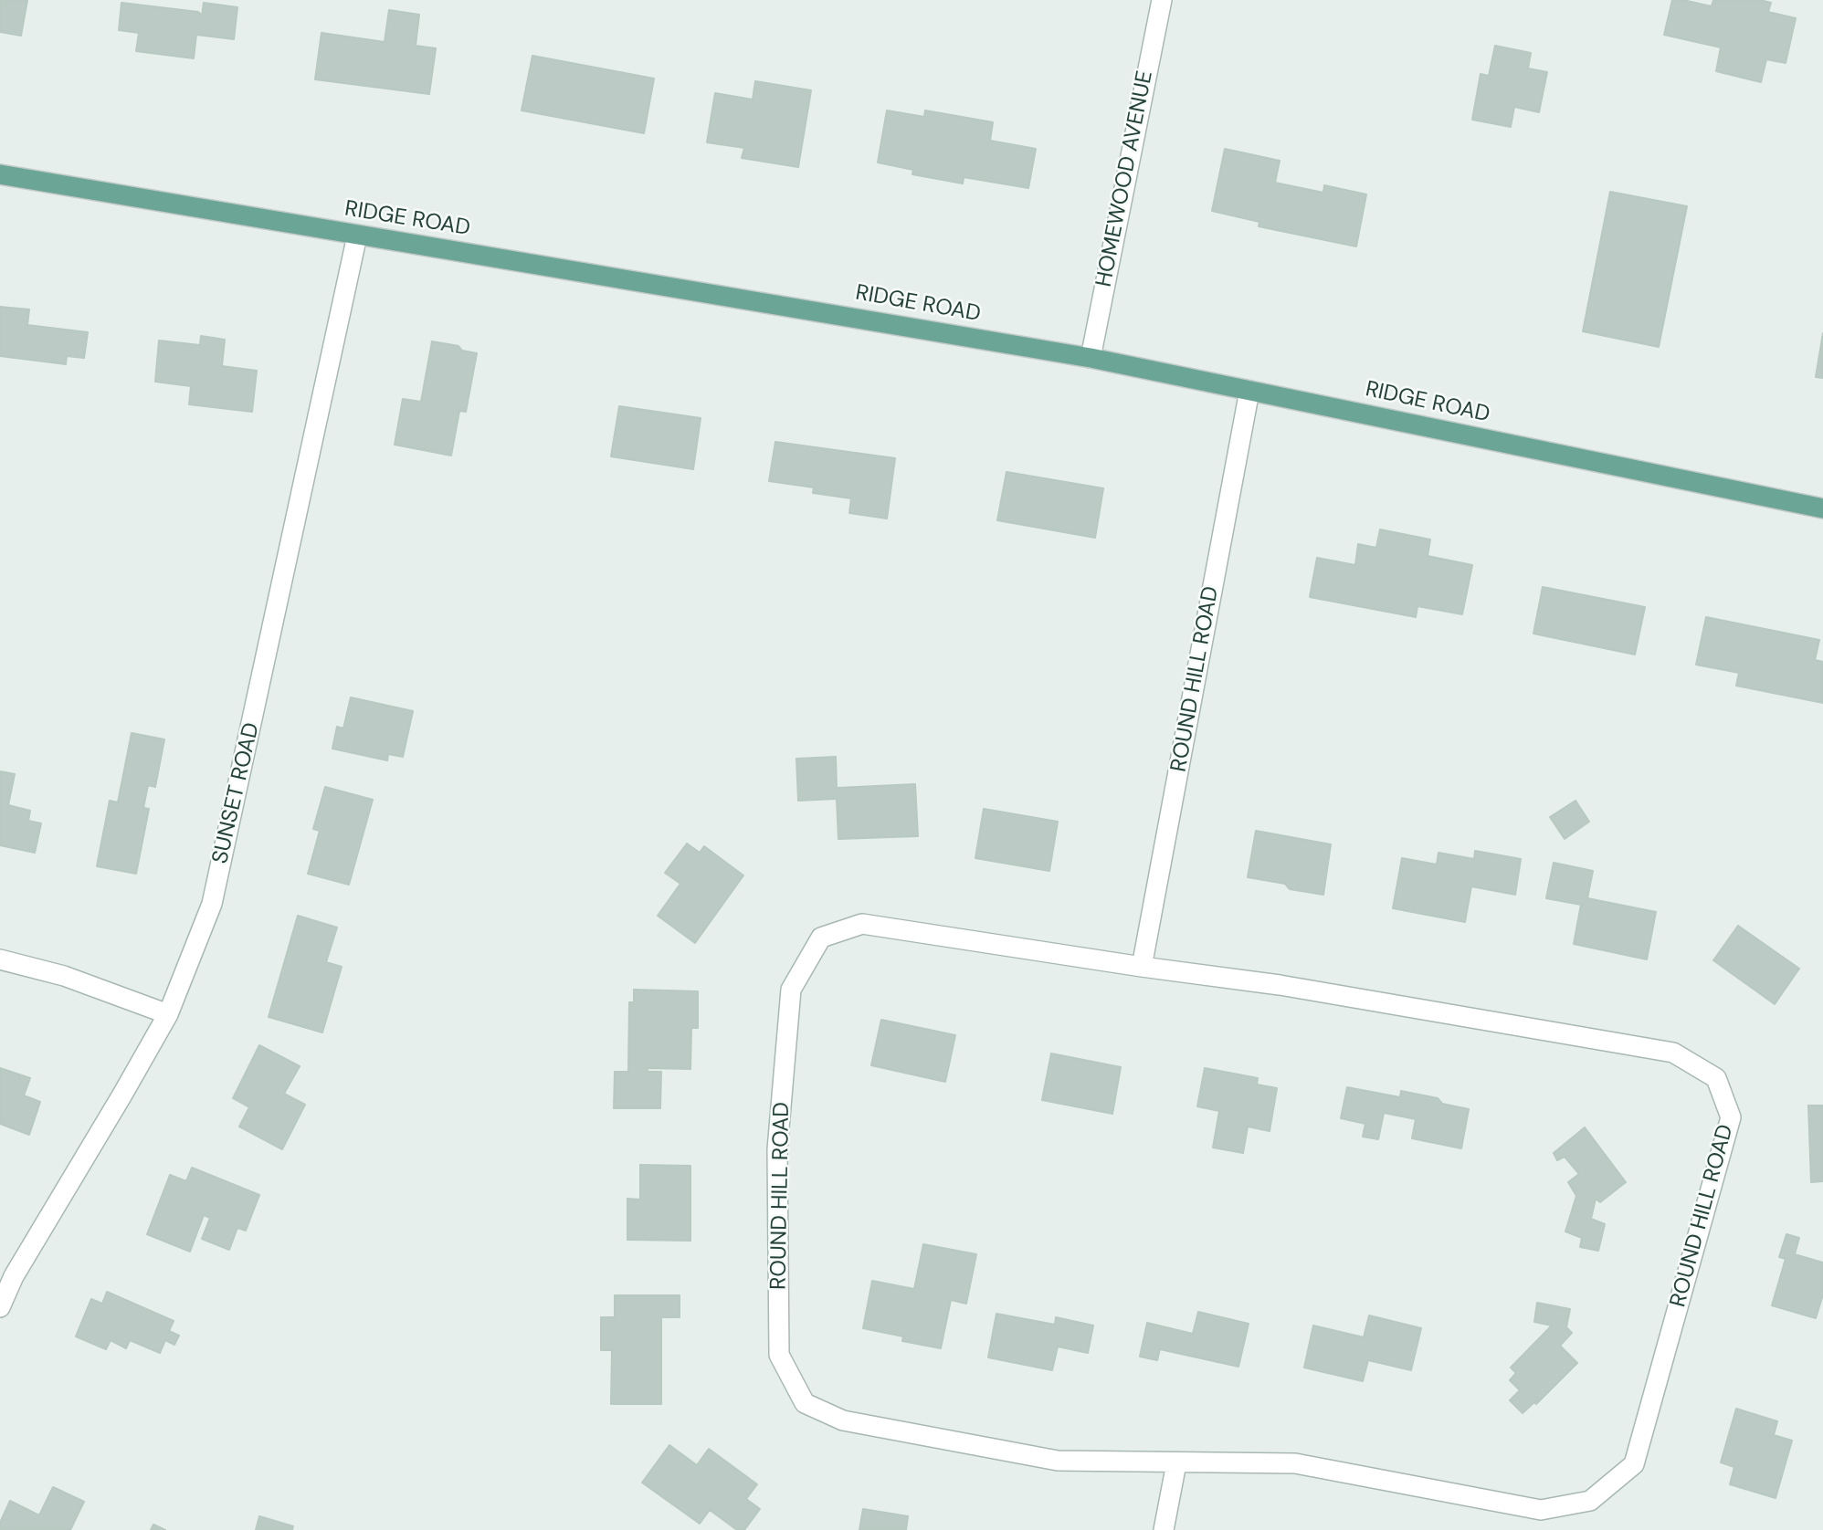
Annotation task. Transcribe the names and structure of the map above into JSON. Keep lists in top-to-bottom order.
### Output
{
  "streets": {
    "main road": ["RIDGE ROAD"],
    "street": ["HOMEWOOD AVENUE", "ROUND HILL ROAD", "SUNSET ROAD"]
  },
  "crossings": [
    ["HOMEWOOD AVENUE", "RIDGE ROAD"],
    ["RIDGE ROAD", "ROUND HILL ROAD"],
    ["RIDGE ROAD", "SUNSET ROAD"]
  ]
}
